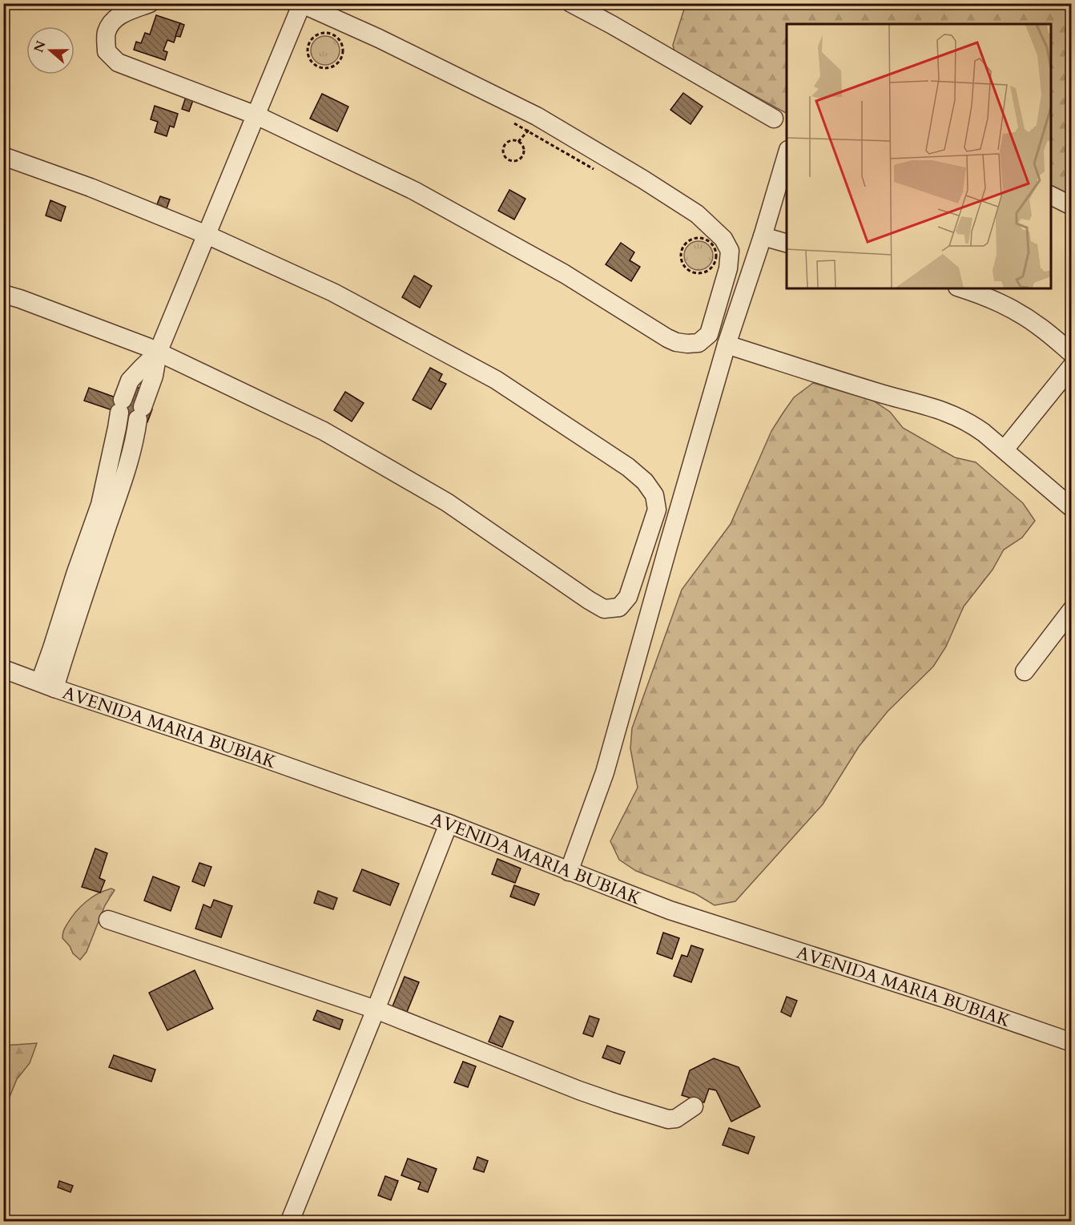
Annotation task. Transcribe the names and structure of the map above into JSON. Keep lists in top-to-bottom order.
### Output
{
  "streets": {
    "street": ["AVENIDA MARIA BUBIAK"]
  },
  "north": "left"
}
